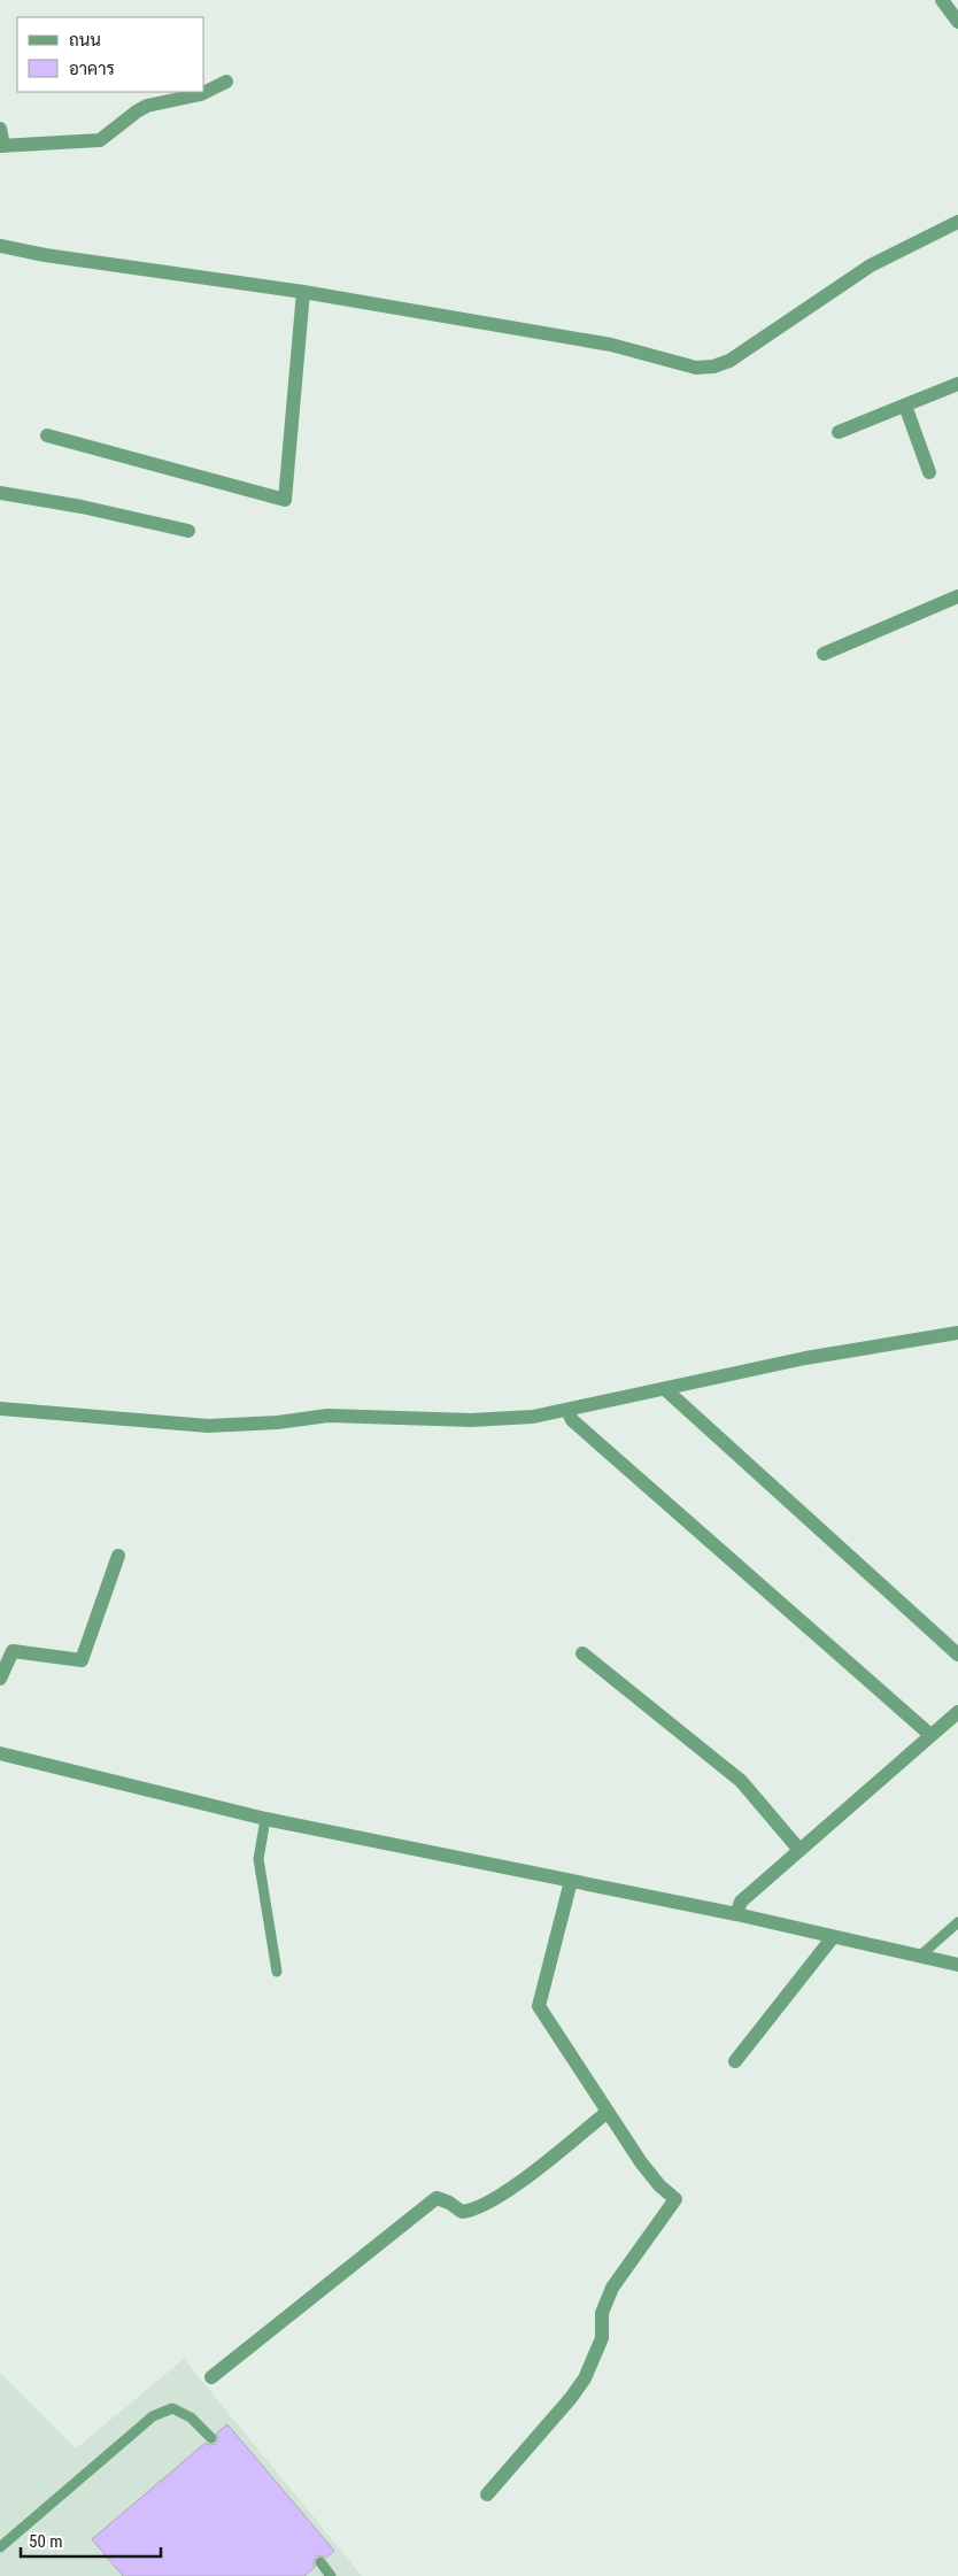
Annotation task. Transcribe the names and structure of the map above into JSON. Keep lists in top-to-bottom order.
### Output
{
  "legend": ["ถนน", "อาคาร"],
  "scale_bar": "50 m"
}
